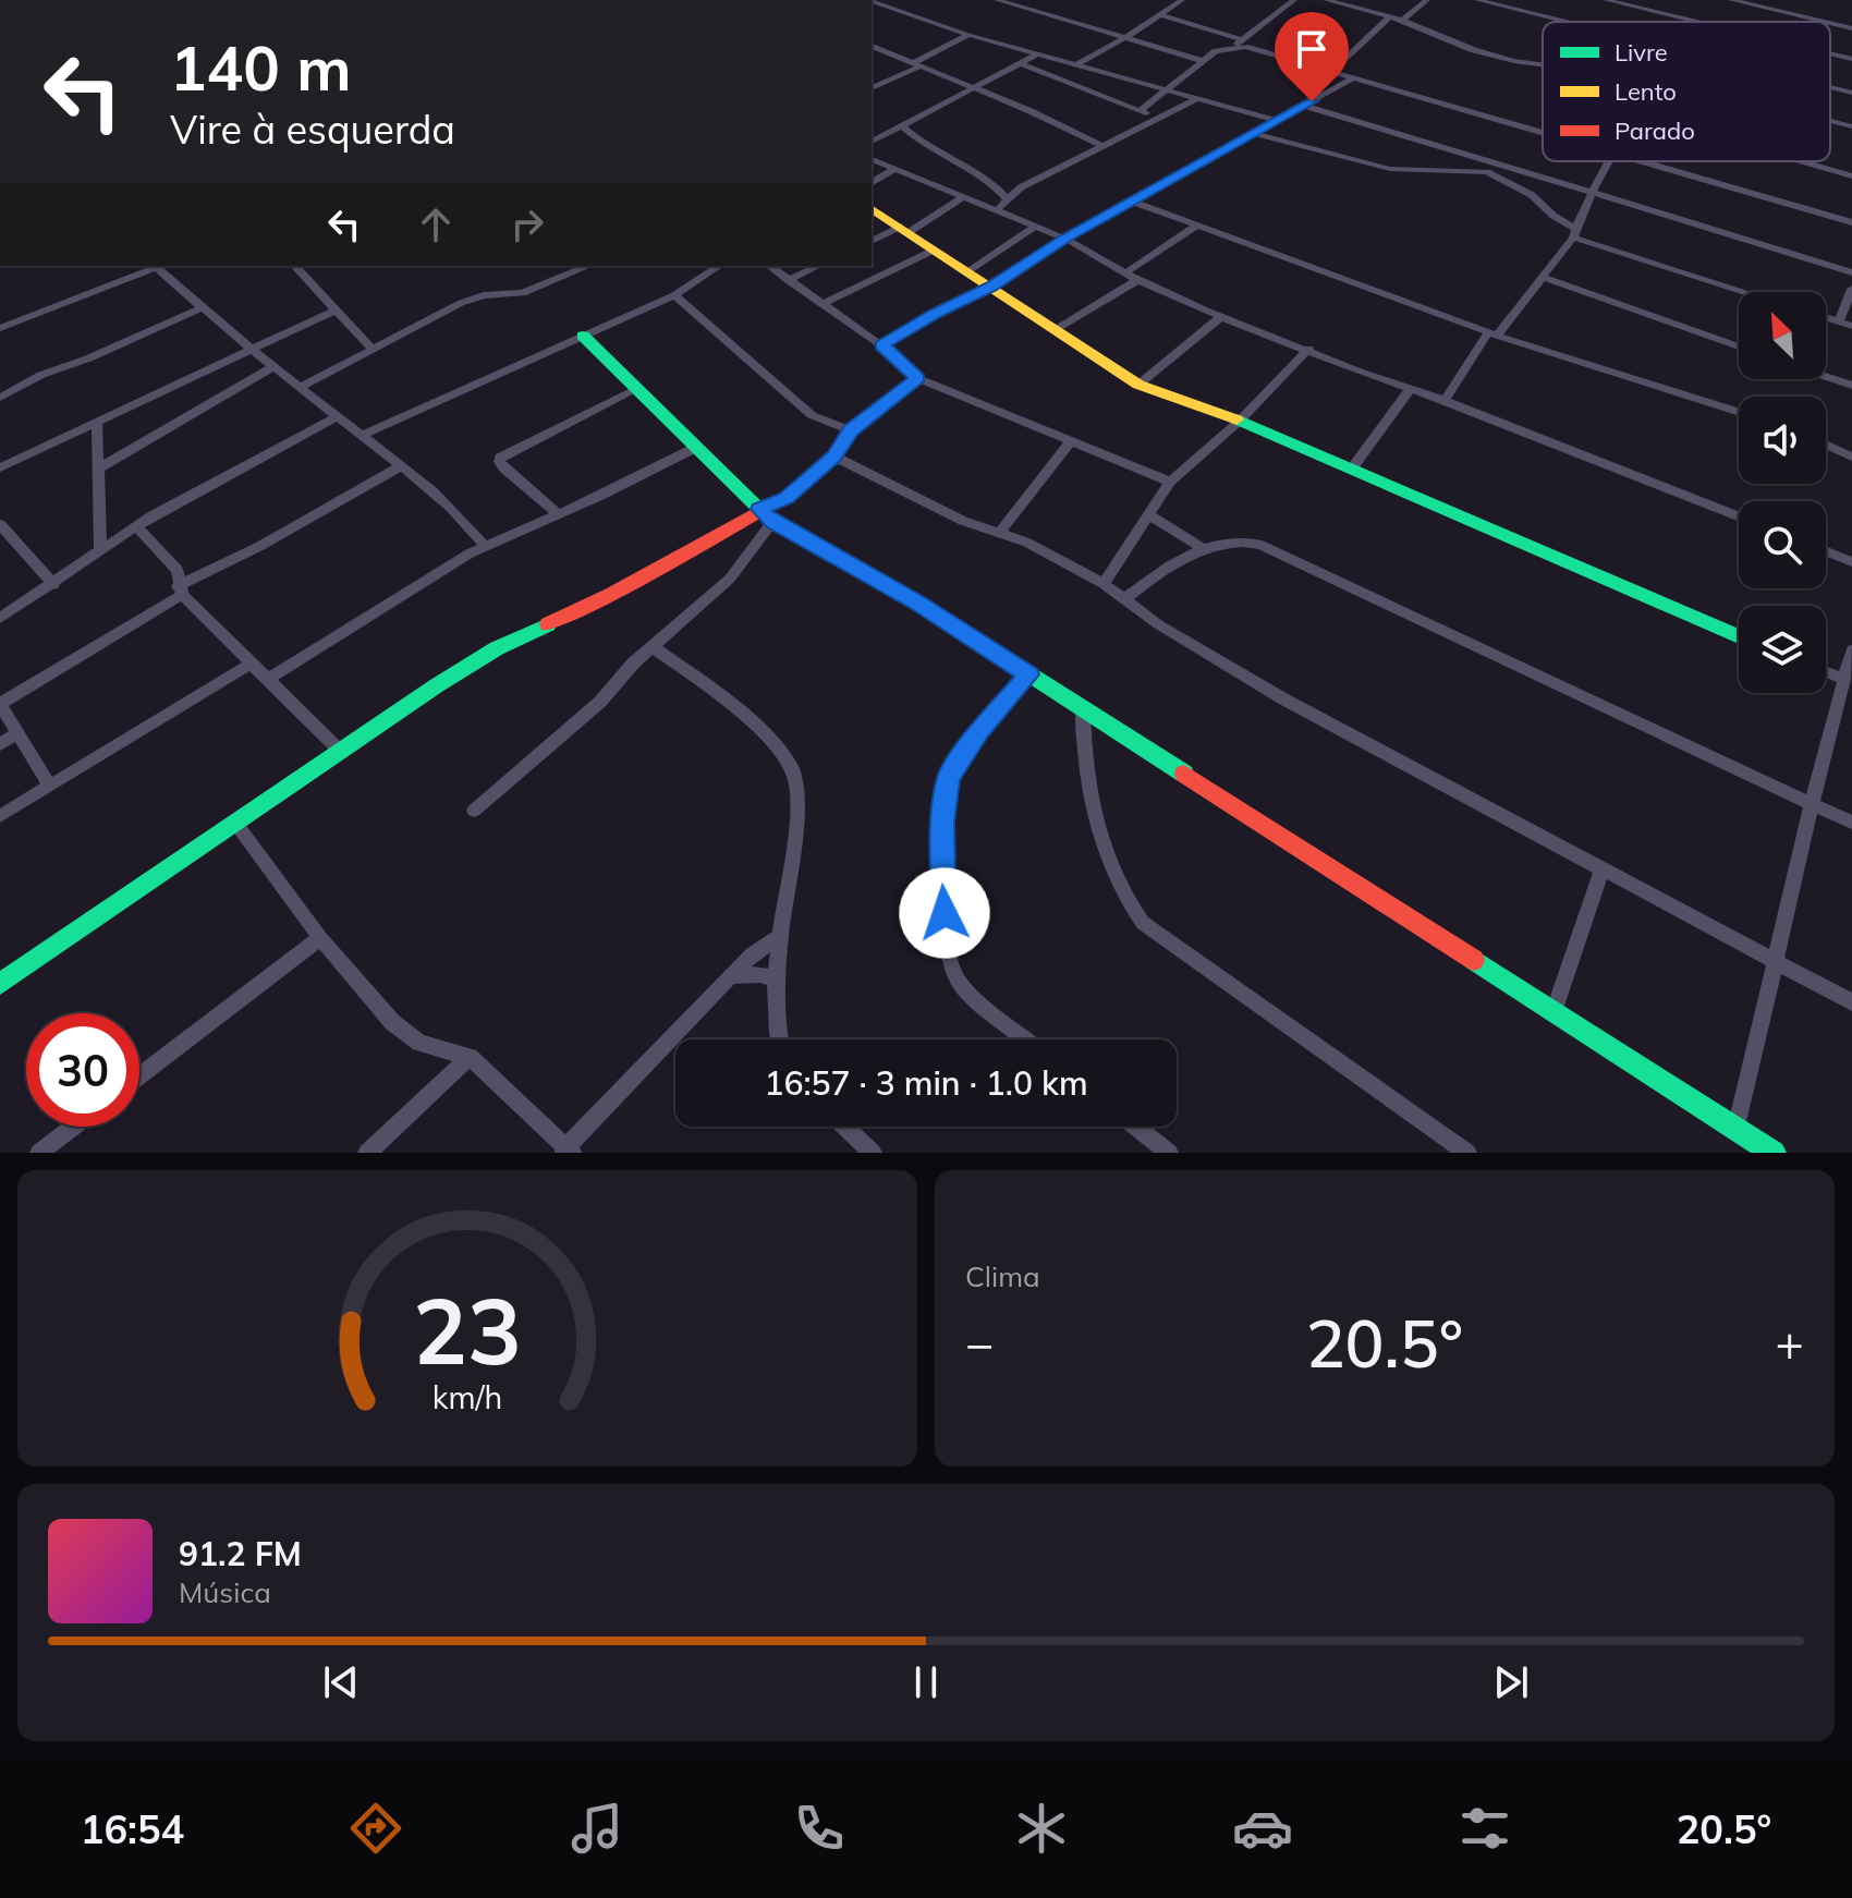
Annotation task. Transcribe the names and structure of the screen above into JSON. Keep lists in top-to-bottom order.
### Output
{
  "legend": ["Livre", "Lento", "Parado"],
  "north": "top left",
  "page": {
    "turn": ["140 m", "Vire à esquerda"],
    "limit": "30",
    "trip": "16:57 · 3 min · 1.0 km",
    "tile": "Clima",
    "heat": ["−", "20.5°", "+"],
    "song": ["91.2 FM", "Música"],
    "tabs": ["16:54", "20.5°"],
    "gauge": ["23", "km/h"]
  }
}
